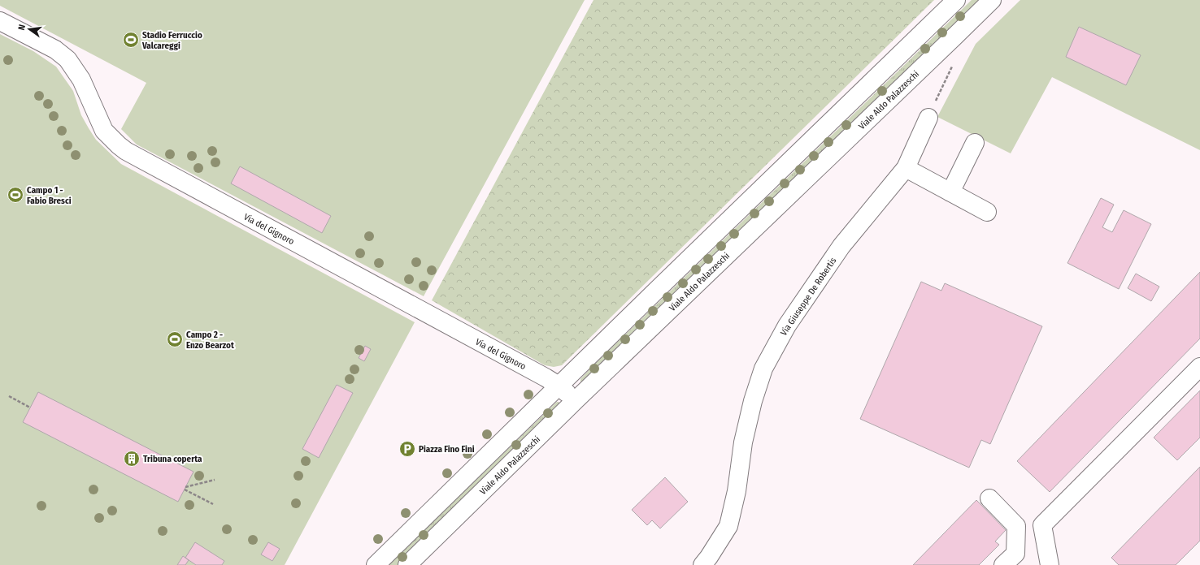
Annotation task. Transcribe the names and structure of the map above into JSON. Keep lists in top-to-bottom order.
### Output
{
  "streets": {
    "street": ["Viale Aldo Palazzeschi", "Via del Gignoro", "Via Giuseppe De Robertis"]
  },
  "crossings": [
    ["Viale Aldo Palazzeschi", "Via del Gignoro"]
  ],
  "places": {
    "sports": ["Stadio Ferruccio Valcareggi", "Campo 1 - Fabio Bresci", "Campo 2 - Enzo Bearzot"],
    "parking": ["Piazza Fino Fini"],
    "building": ["Tribuna coperta"]
  },
  "north": "left"
}
